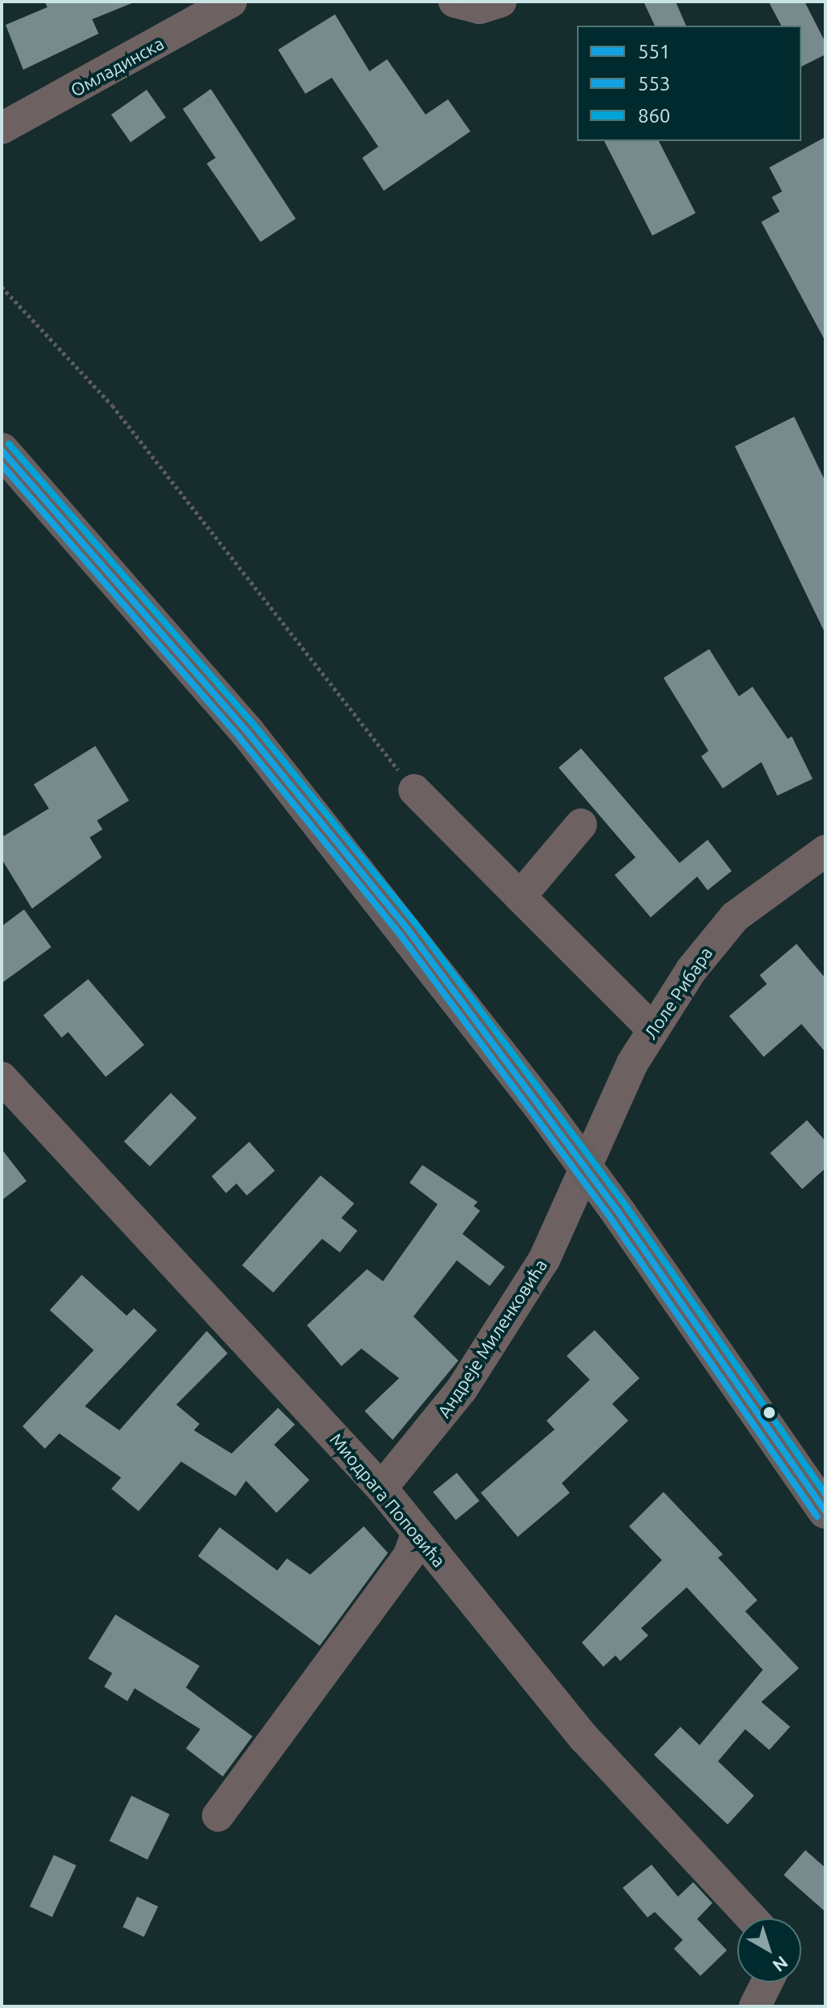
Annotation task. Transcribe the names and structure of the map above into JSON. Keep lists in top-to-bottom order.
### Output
{
  "streets": {
    "street": [
      "Омладинска",
      "Лоле Рибара",
      "Андреје Миленковића",
      "Миодрага Поповића"
    ]
  },
  "crossings": [
    ["Лоле Рибара", "Андреје Миленковића"],
    ["Андреје Миленковића", "Миодрага Поповића"]
  ],
  "lines": ["transit line 860", "transit line 551", "transit line 553"],
  "legend": ["551", "553", "860"],
  "north": "bottom right"
}
